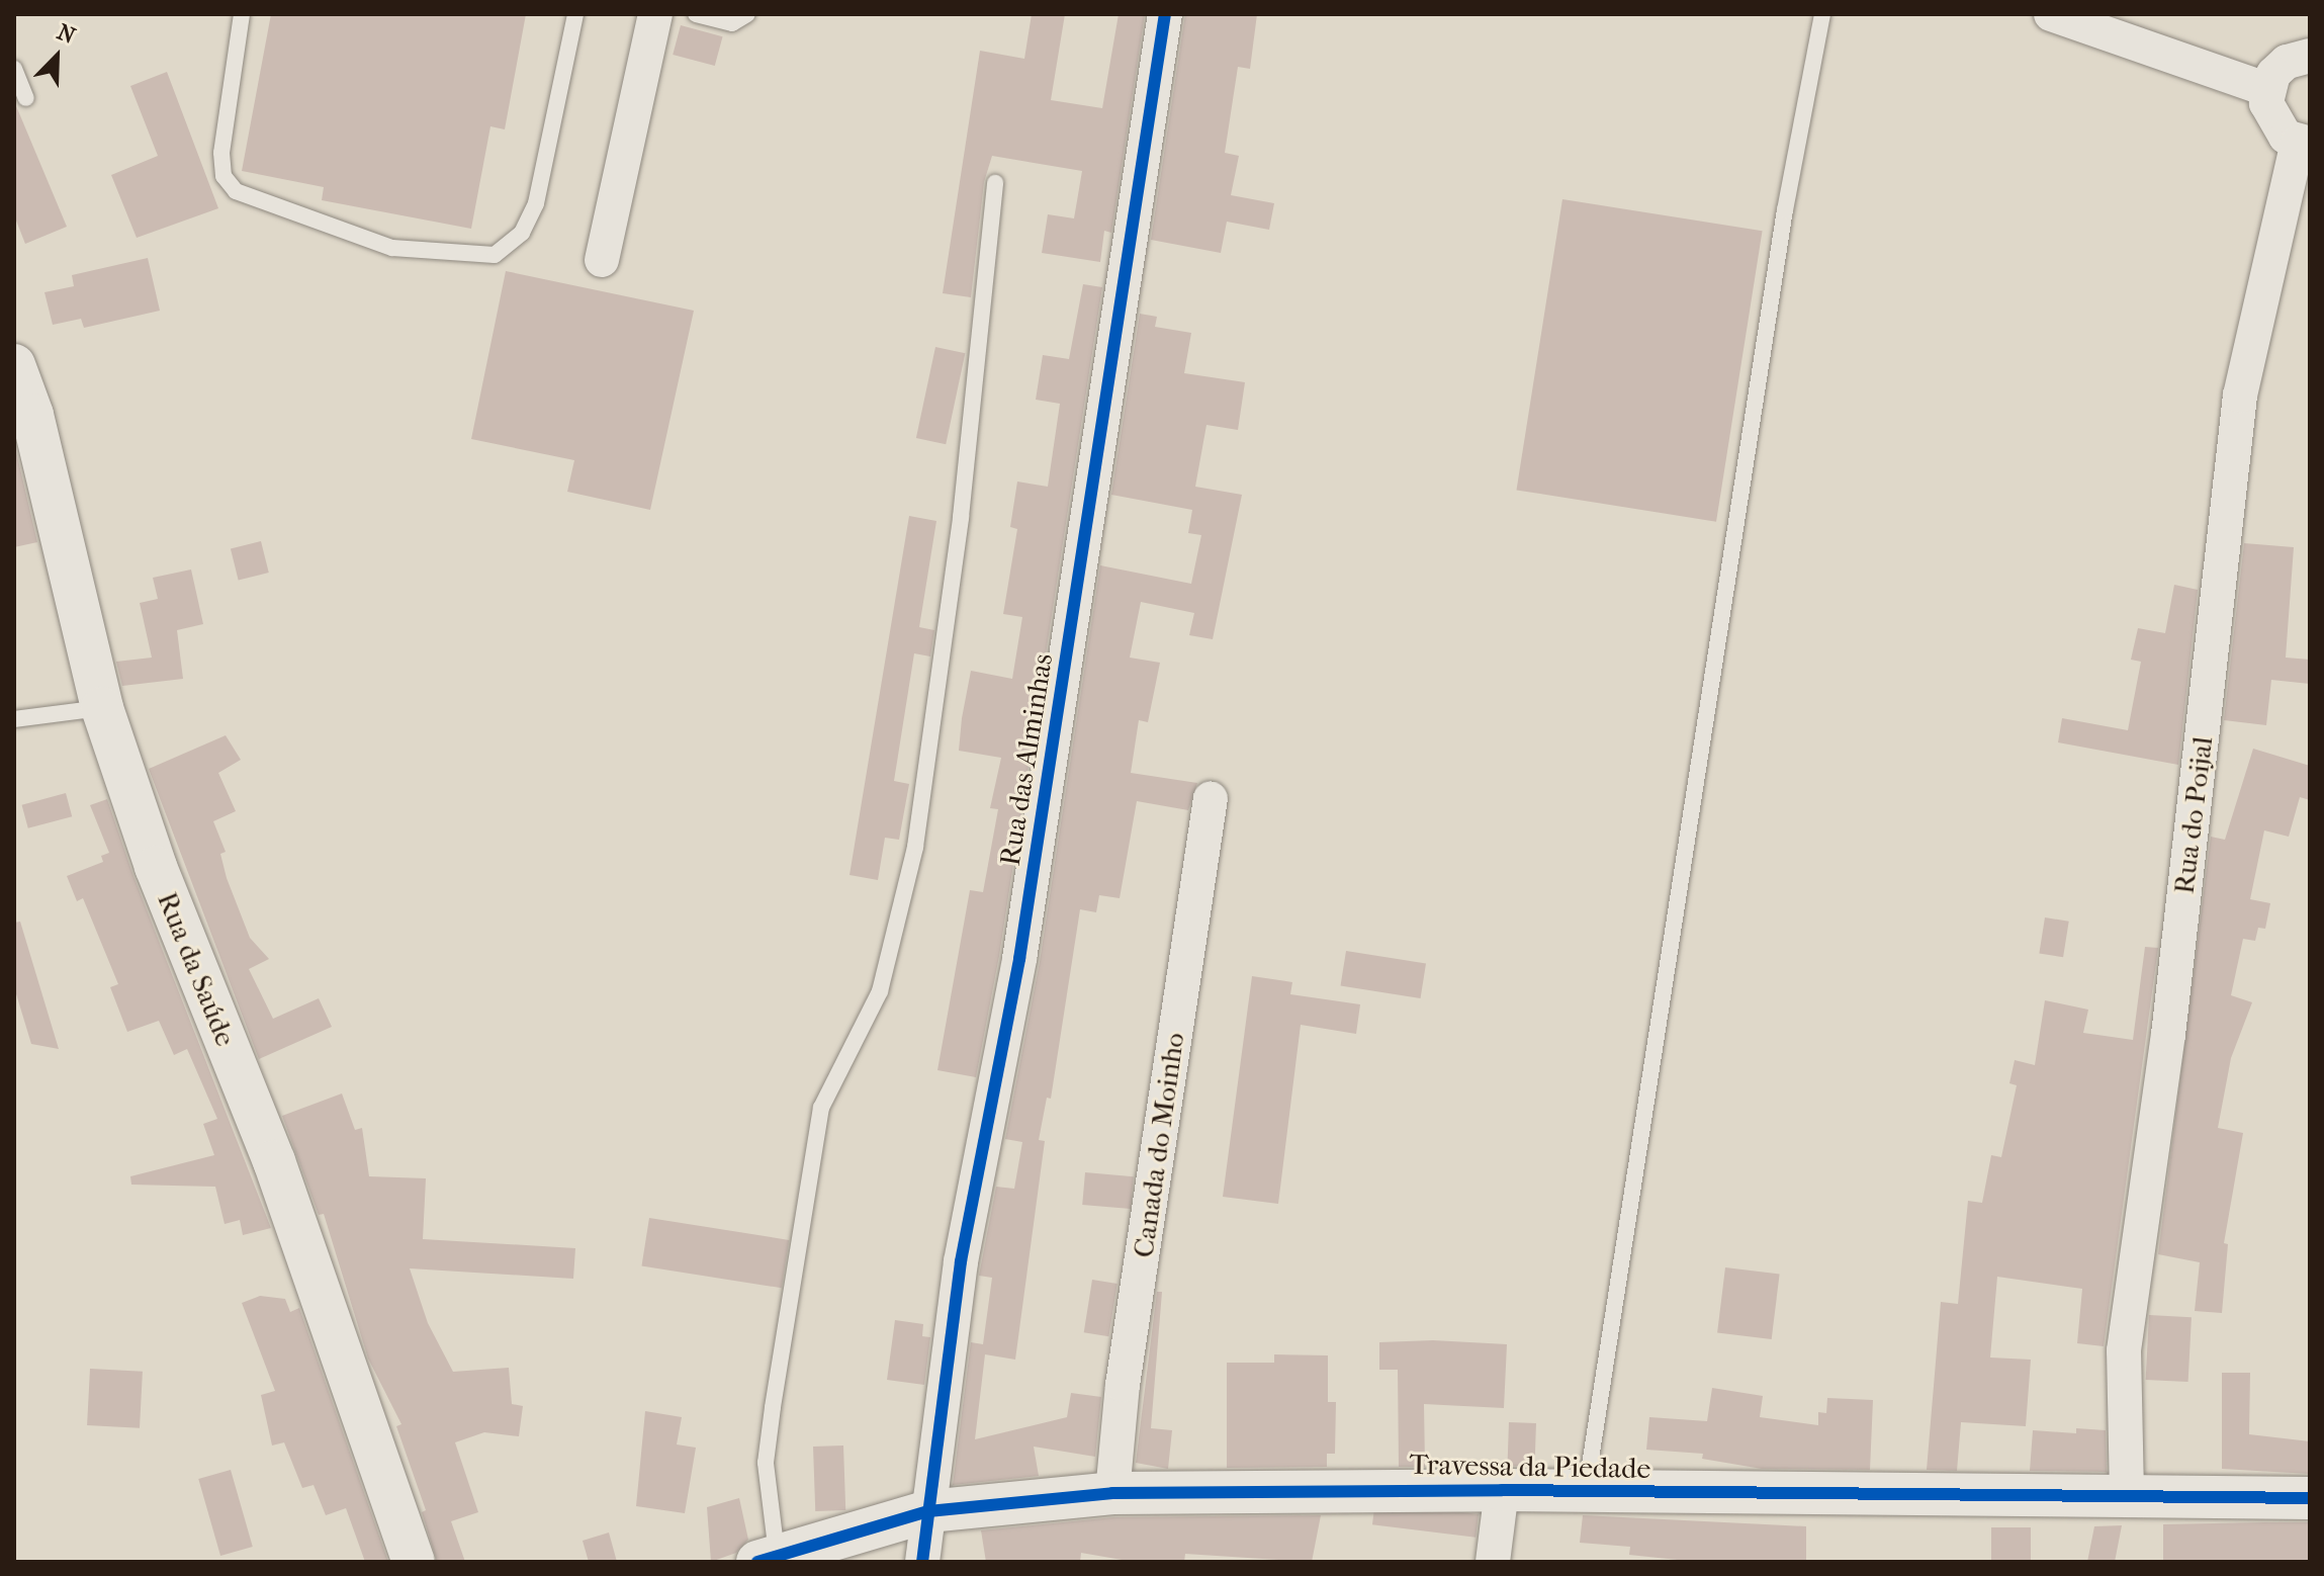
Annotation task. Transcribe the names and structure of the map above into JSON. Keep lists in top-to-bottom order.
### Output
{
  "streets": {
    "street": [
      "Rua das Alminhas",
      "Rua do Poijal",
      "Rua da Saúde",
      "Canada do Moinho",
      "Travessa da Piedade"
    ]
  },
  "crossings": [
    ["Rua das Alminhas", "Travessa da Piedade"],
    ["Rua do Poijal", "Travessa da Piedade"],
    ["Canada do Moinho", "Travessa da Piedade"]
  ],
  "north": "top right"
}
